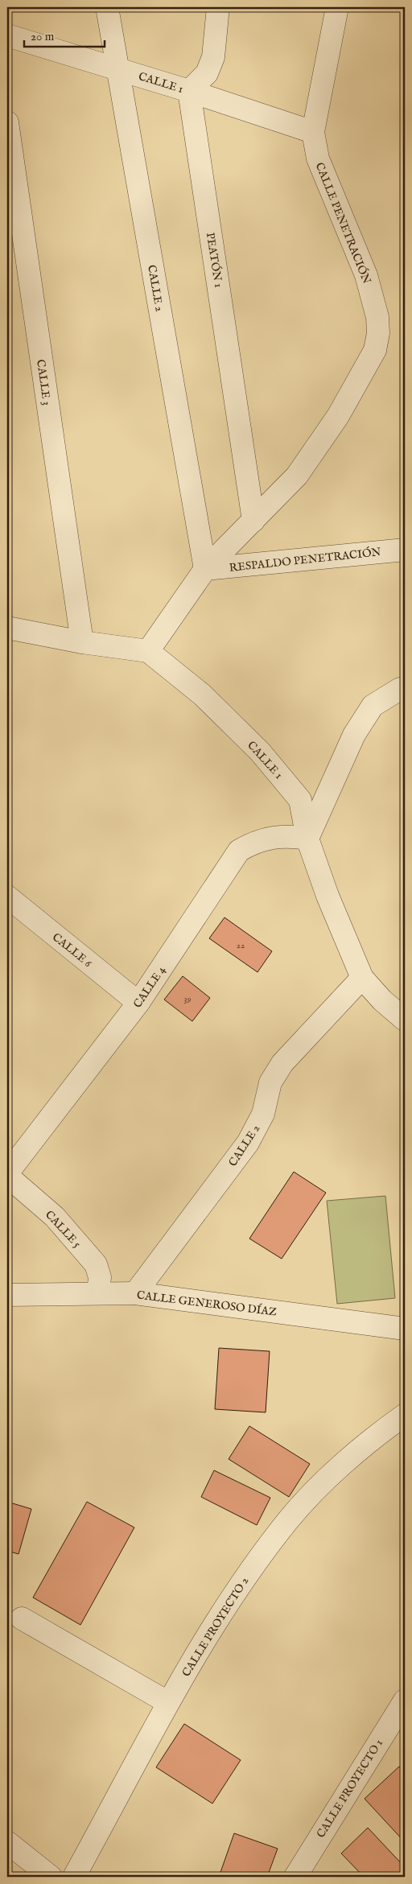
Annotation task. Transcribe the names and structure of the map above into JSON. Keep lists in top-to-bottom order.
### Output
{
  "streets": {
    "street": [
      "CALLE 1",
      "CALLE PENETRACIÓN",
      "PEATÓN 1",
      "CALLE 2",
      "CALLE 3",
      "RESPALDO PENETRACIÓN",
      "CALLE 6",
      "CALLE 4",
      "CALLE 5",
      "CALLE GENEROSO DÍAZ",
      "CALLE PROYECTO 2",
      "CALLE PROYECTO 1"
    ]
  },
  "crossings": [
    ["CALLE 1", "CALLE PENETRACIÓN"],
    ["CALLE 1", "PEATÓN 1"],
    ["CALLE 1", "CALLE 2"],
    ["CALLE 1", "CALLE 4"],
    ["CALLE PENETRACIÓN", "PEATÓN 1"],
    ["CALLE PENETRACIÓN", "CALLE 2"],
    ["CALLE PENETRACIÓN", "RESPALDO PENETRACIÓN"],
    ["CALLE 2", "RESPALDO PENETRACIÓN"],
    ["CALLE 2", "CALLE GENEROSO DÍAZ"],
    ["CALLE 6", "CALLE 4"],
    ["CALLE 4", "CALLE 5"],
    ["CALLE 5", "CALLE GENEROSO DÍAZ"]
  ],
  "house_numbers": ["22", "39"],
  "scale_bar": "20 m"
}
